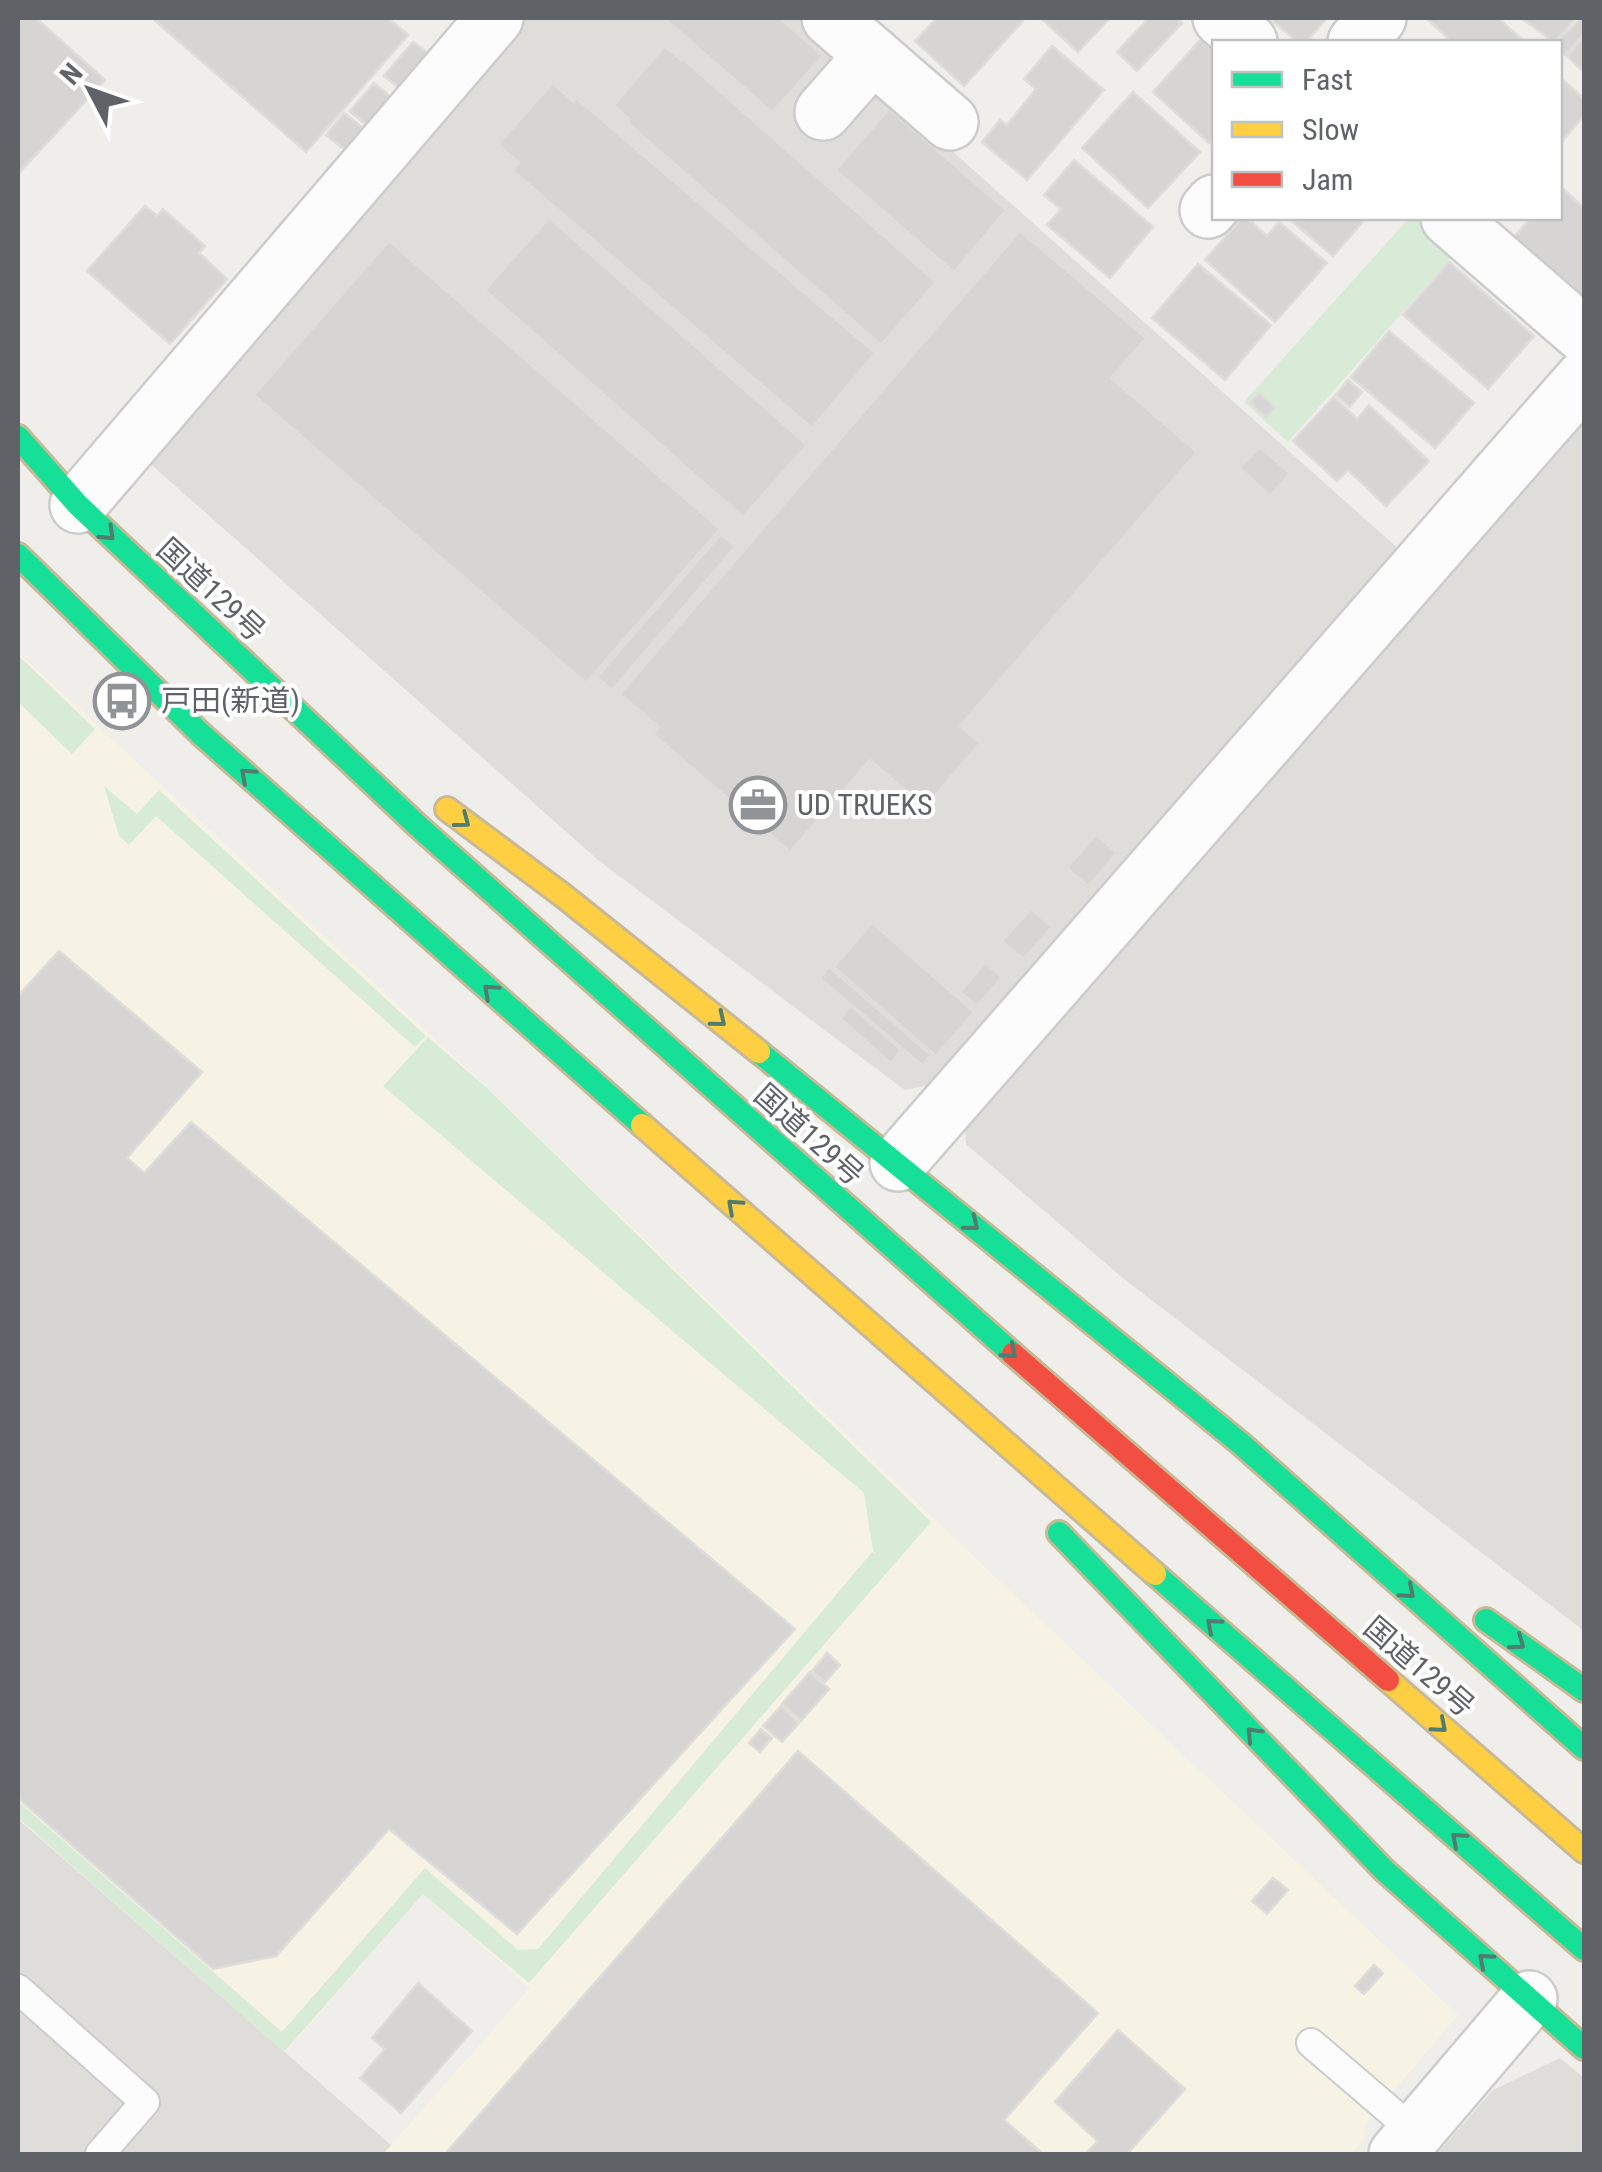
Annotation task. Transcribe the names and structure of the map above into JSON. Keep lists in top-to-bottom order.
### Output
{
  "streets": {
    "highway": ["国道129号"]
  },
  "places": {
    "bus stop": ["戸田(新道)"],
    "office": ["UD TRUEKS"]
  },
  "legend": ["Fast", "Slow", "Jam"],
  "north": "top left"
}
